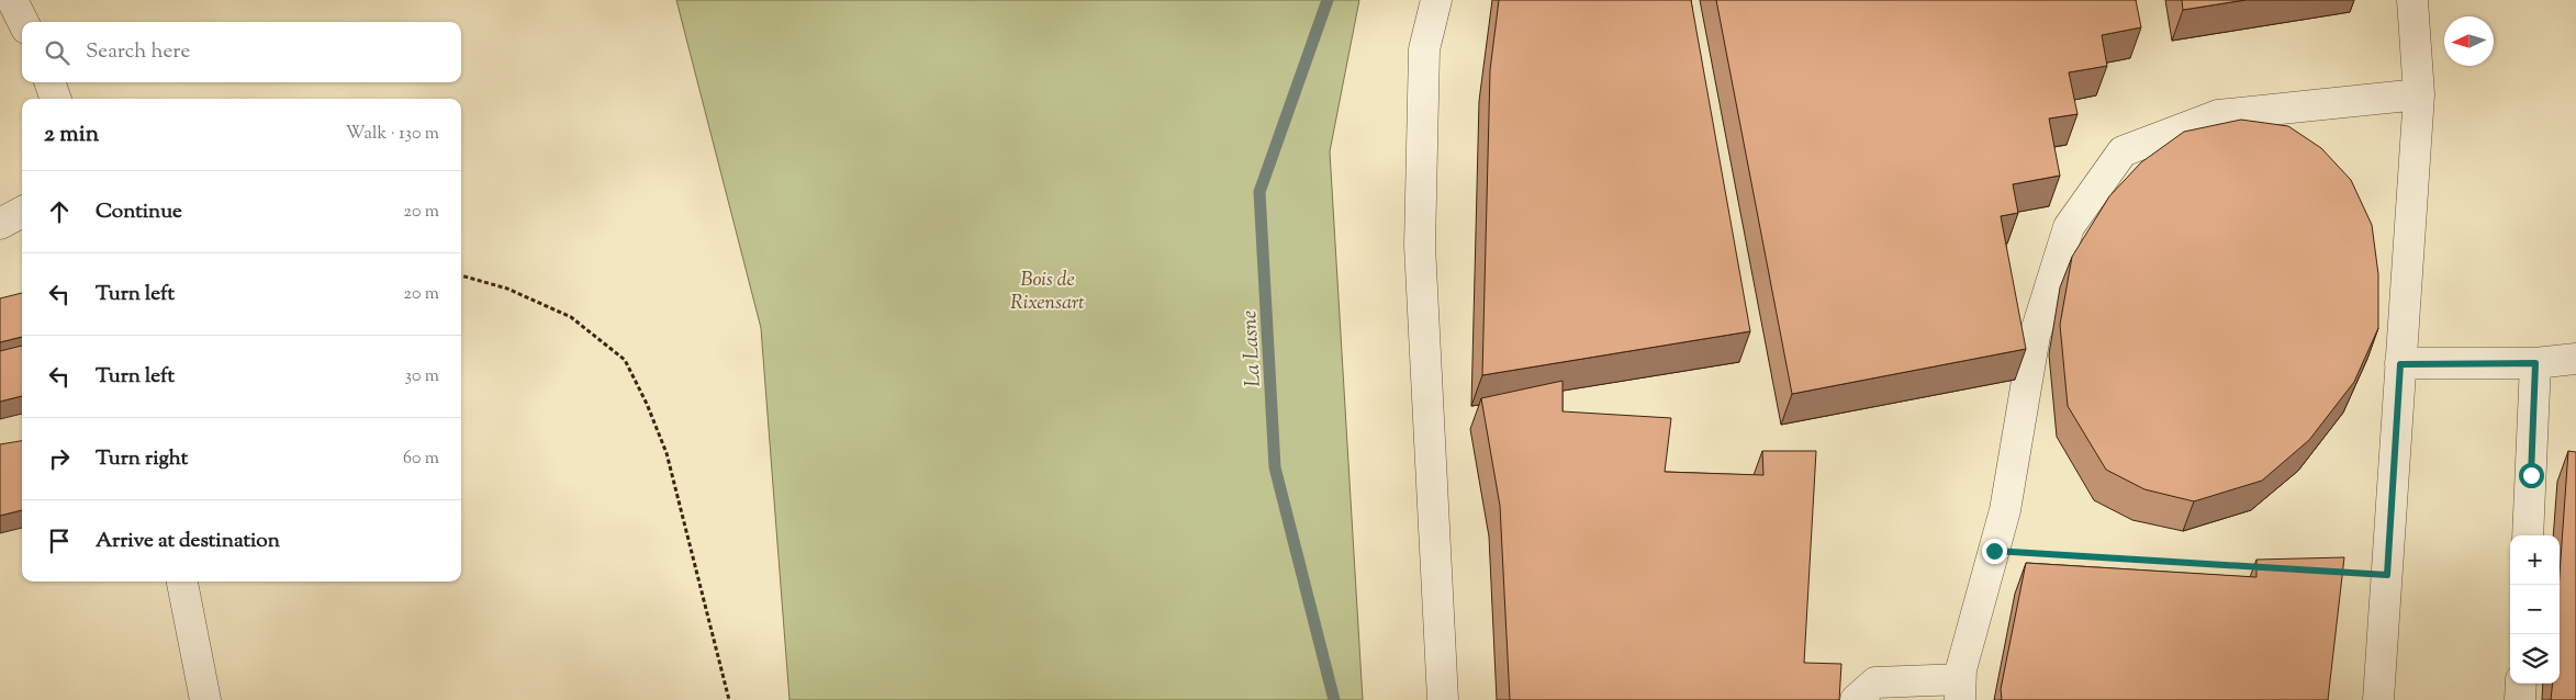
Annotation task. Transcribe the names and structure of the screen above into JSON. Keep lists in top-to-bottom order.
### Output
{
  "water": ["La Lasne"],
  "parks": ["Bois de Rixensart"],
  "north": "left",
  "page": {
    "search": "Search here",
    "heading": ["2 min", "Walk · 130 m"],
    "list": [
      ["Continue", "20 m"],
      ["Turn left", "20 m"],
      ["Turn left", "30 m"],
      ["Turn right", "60 m"],
      "Arrive at destination"
    ],
    "map_buttons": ["+", "−"]
  }
}
